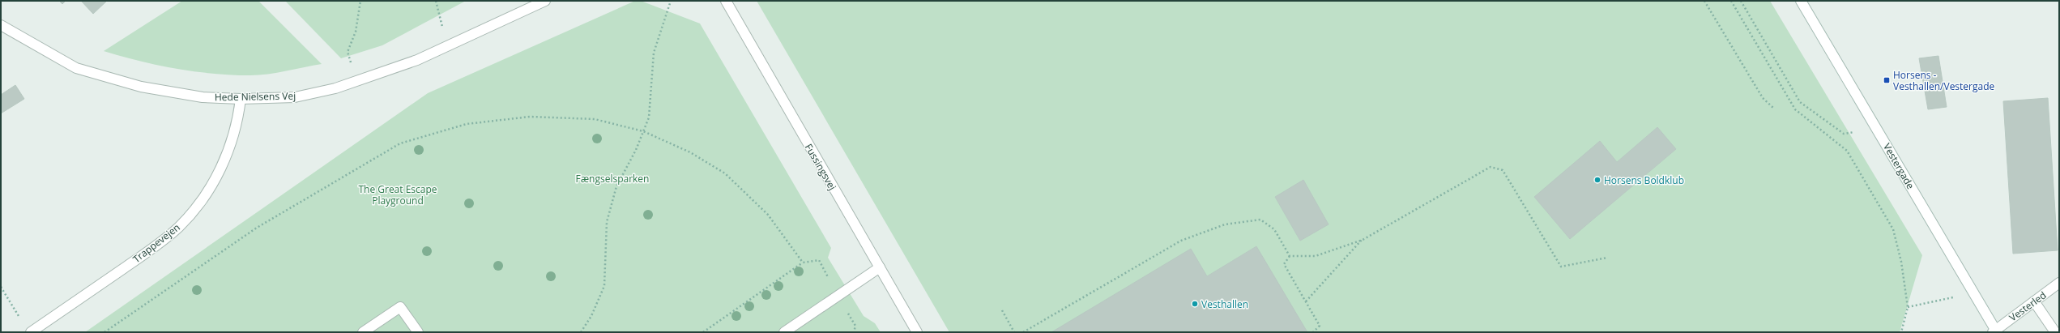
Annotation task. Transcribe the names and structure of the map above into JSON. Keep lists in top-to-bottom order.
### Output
{
  "streets": {
    "street": [
      "Hede Nielsens Vej",
      "Vestergade",
      "Fussingsvej",
      "Trappevejen",
      "Vesterled"
    ]
  },
  "crossings": [
    ["Hede Nielsens Vej", "Trappevejen"],
    ["Vestergade", "Vesterled"]
  ],
  "parks": ["Fængselsparken", "The Great Escape Playground"],
  "places": {
    "transit": ["Horsens - Vesthallen/Vestergade"],
    "other": ["Horsens Boldklub", "Vesthallen"]
  }
}
